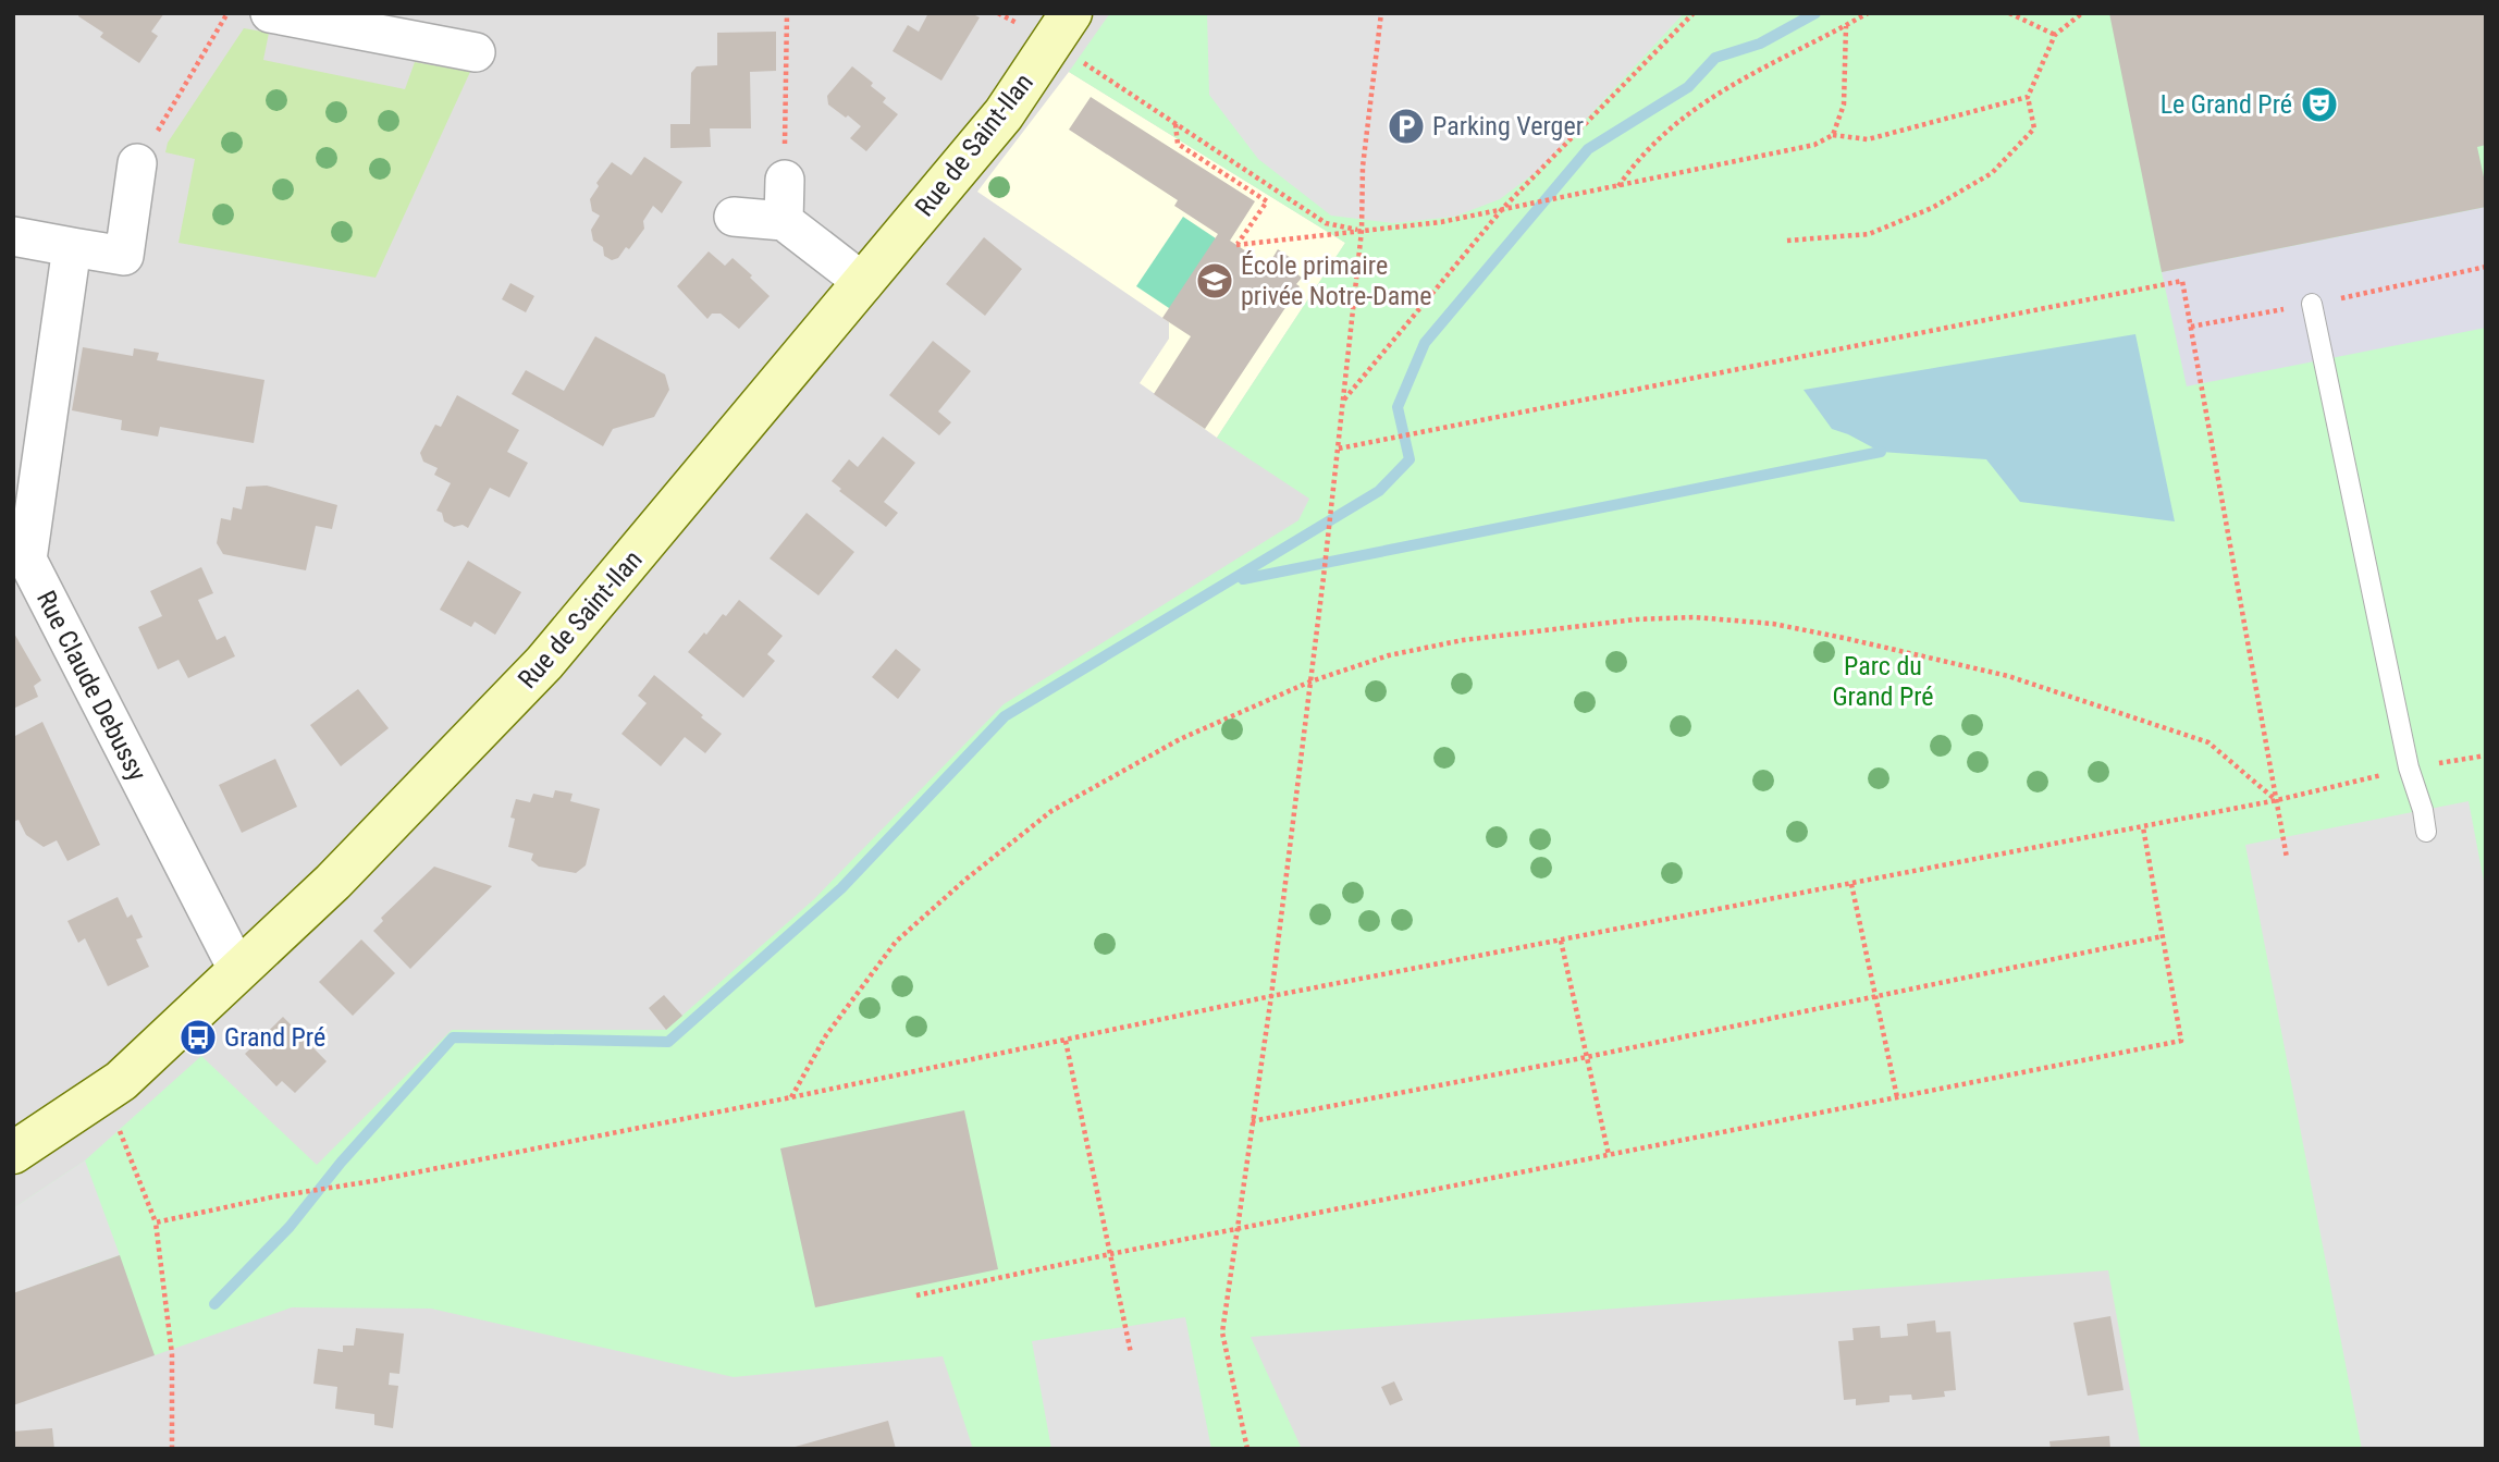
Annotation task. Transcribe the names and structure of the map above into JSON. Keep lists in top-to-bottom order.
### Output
{
  "streets": {
    "street": ["Rue de Saint-Ilan", "Rue Claude Debussy"]
  },
  "crossings": [
    ["Rue de Saint-Ilan", "Rue Claude Debussy"]
  ],
  "parks": ["Parc du Grand Pré"],
  "places": {
    "theatre": ["Le Grand Pré"],
    "parking": ["Parking Verger"],
    "school or university": ["École primaire privée Notre-Dame"],
    "bus stop": ["Grand Pré"]
  }
}
